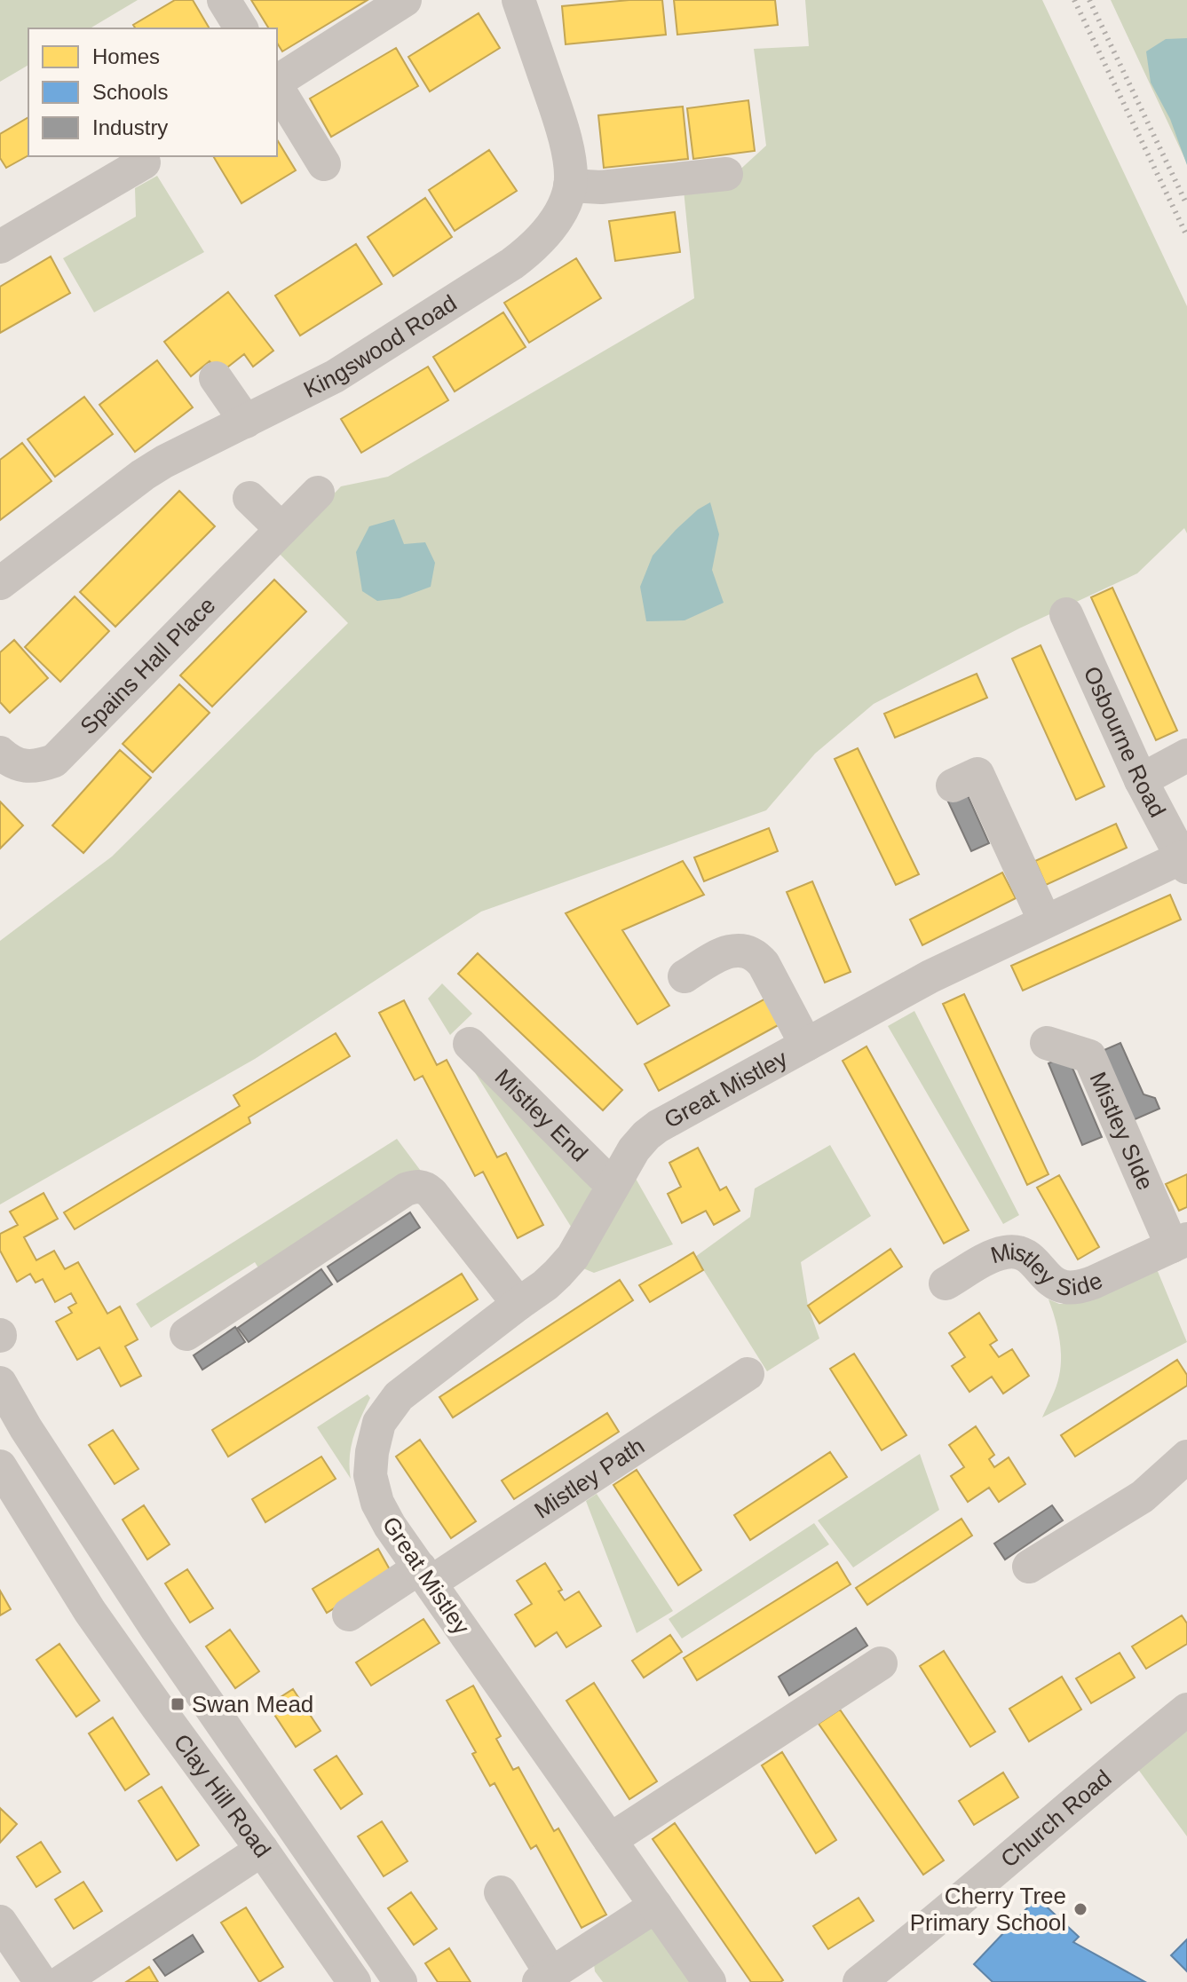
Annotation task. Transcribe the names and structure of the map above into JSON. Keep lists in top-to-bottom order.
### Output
{
  "streets": {
    "street": [
      "Kingswood Road",
      "Spains Hall Place",
      "Osbourne Road",
      "Great Mistley",
      "Mistley End",
      "Mistley SIde",
      "Mistley Side",
      "Mistley Path",
      "Clay Hill Road",
      "Church Road"
    ]
  },
  "crossings": [
    ["Osbourne Road", "Great Mistley"],
    ["Great Mistley", "Mistley End"],
    ["Great Mistley", "Mistley Path"],
    ["Mistley SIde", "Mistley Side"]
  ],
  "places": {
    "transit": ["Swan Mead"],
    "other": ["Cherry Tree Primary School"]
  },
  "legend": ["Homes", "Schools", "Industry"]
}
